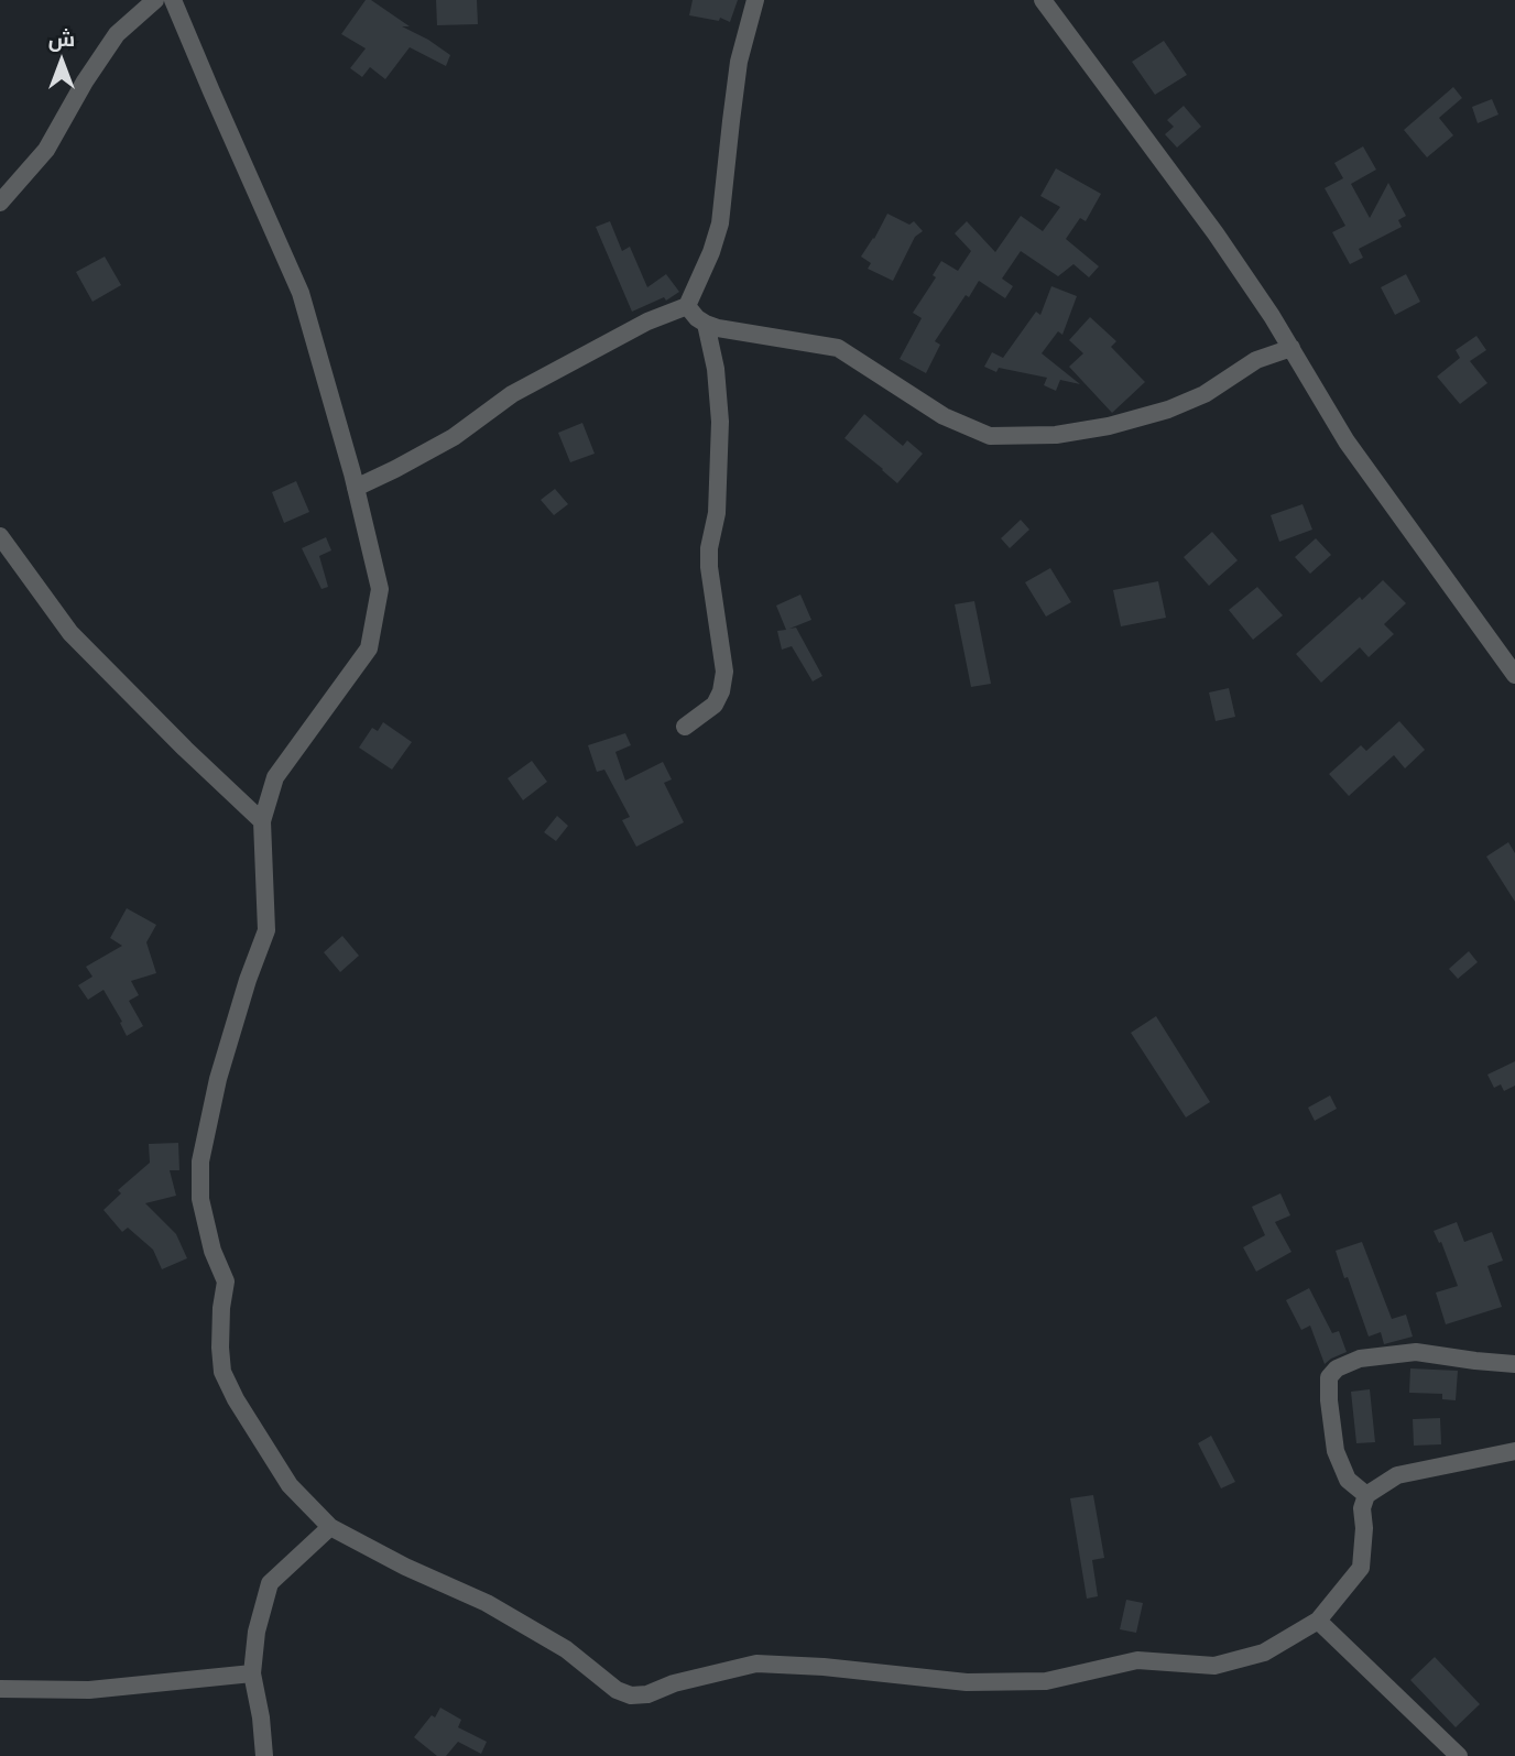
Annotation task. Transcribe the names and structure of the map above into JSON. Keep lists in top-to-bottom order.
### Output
{
  "north": "top"
}
